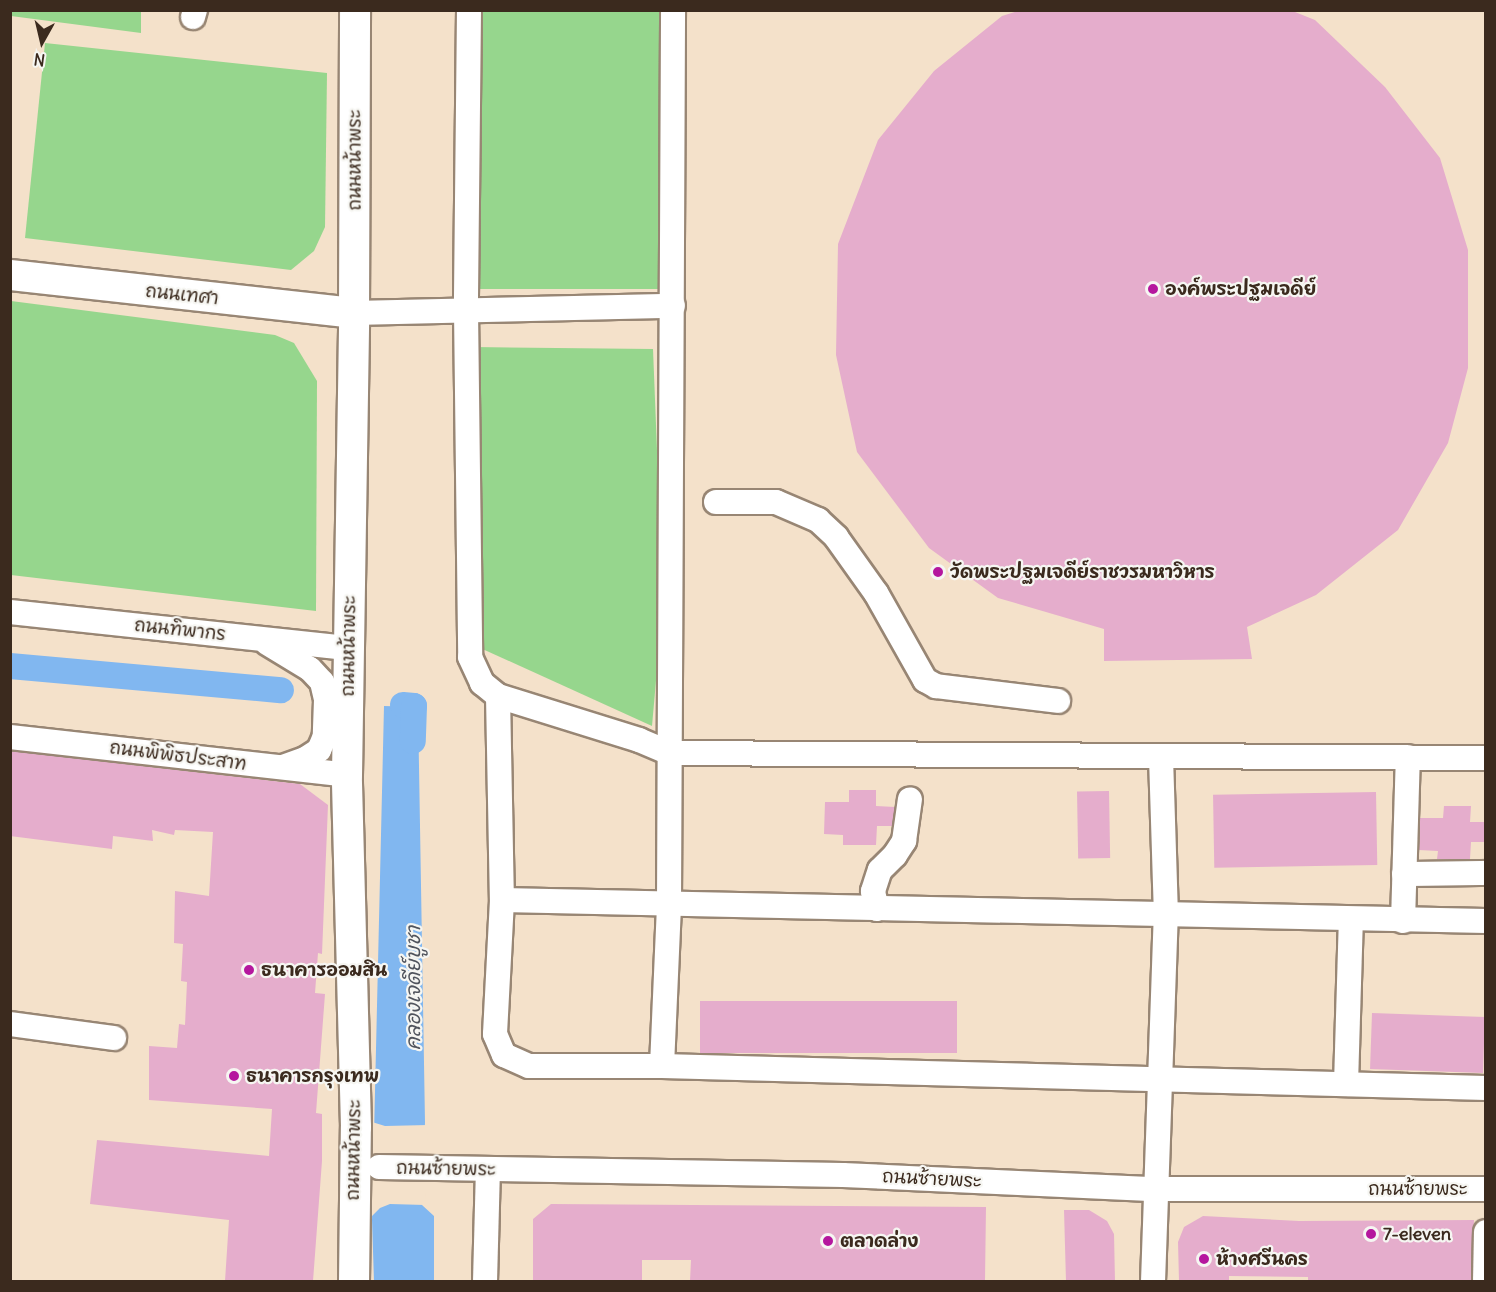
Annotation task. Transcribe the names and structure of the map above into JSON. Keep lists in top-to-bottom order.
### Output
{
  "streets": {
    "main road": ["ถนนหน้าพระ", "ถนนเทศา"],
    "street": ["ถนนทิพากร", "ถนนพิพิธประสาท", "ถนนซ้ายพระ"]
  },
  "crossings": [
    ["ถนนหน้าพระ", "ถนนเทศา"],
    ["ถนนหน้าพระ", "ถนนทิพากร"],
    ["ถนนหน้าพระ", "ถนนพิพิธประสาท"],
    ["ถนนหน้าพระ", "ถนนซ้ายพระ"]
  ],
  "water": ["คลองเจดีย์บูชา"],
  "places": [
    "องค์พระปฐมเจดีย์",
    "วัดพระปฐมเจดีย์ราชวรมหาวิหาร",
    "ธนาคารออมสิน",
    "ธนาคารกรุงเทพ",
    "7-eleven",
    "ตลาดล่าง",
    "ห้างศรีนคร"
  ],
  "north": "bottom"
}
